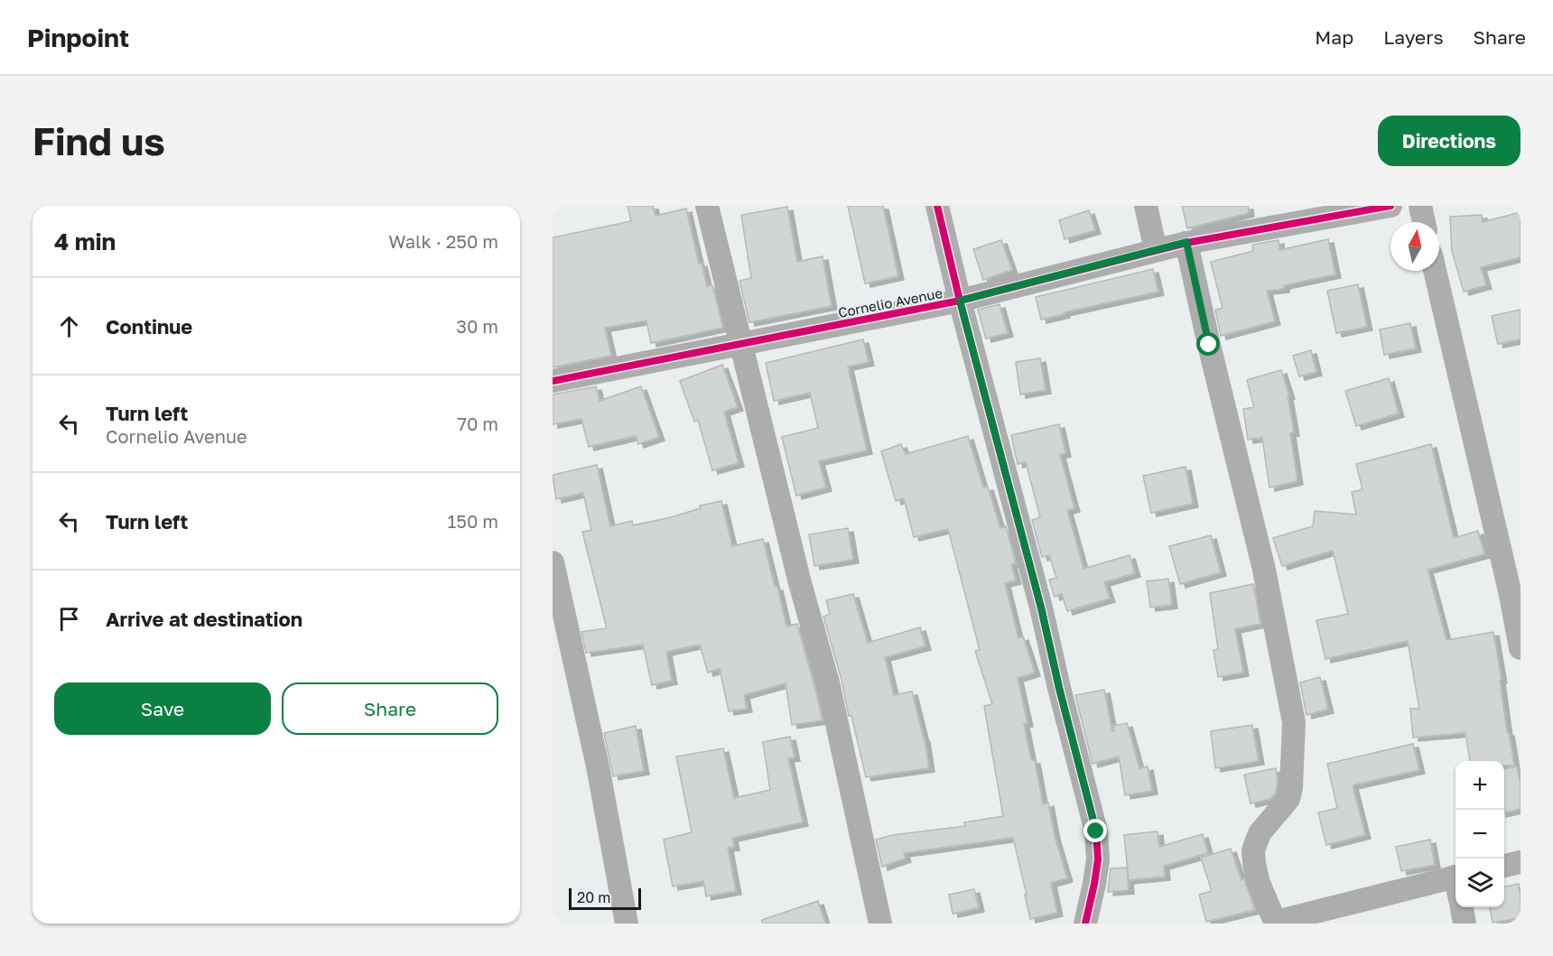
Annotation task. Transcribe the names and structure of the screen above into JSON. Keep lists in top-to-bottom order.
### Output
{
  "streets": {
    "street": ["Cornelio Avenue"]
  },
  "scale_bar": "20 m",
  "north": "top",
  "page": {
    "header": "Pinpoint",
    "nav": ["Map", "Layers", "Share"],
    "buttons": [
      "Directions",
      ["Save", "Share"]
    ],
    "title": "Find us",
    "heading": ["4 min", "Walk · 250 m"],
    "list": [
      ["Continue", "30 m"],
      ["Turn left", "Cornelio Avenue", "70 m"],
      ["Turn left", "150 m"],
      "Arrive at destination"
    ],
    "map_buttons": ["+", "−"],
    "scale": "20 m"
  }
}
